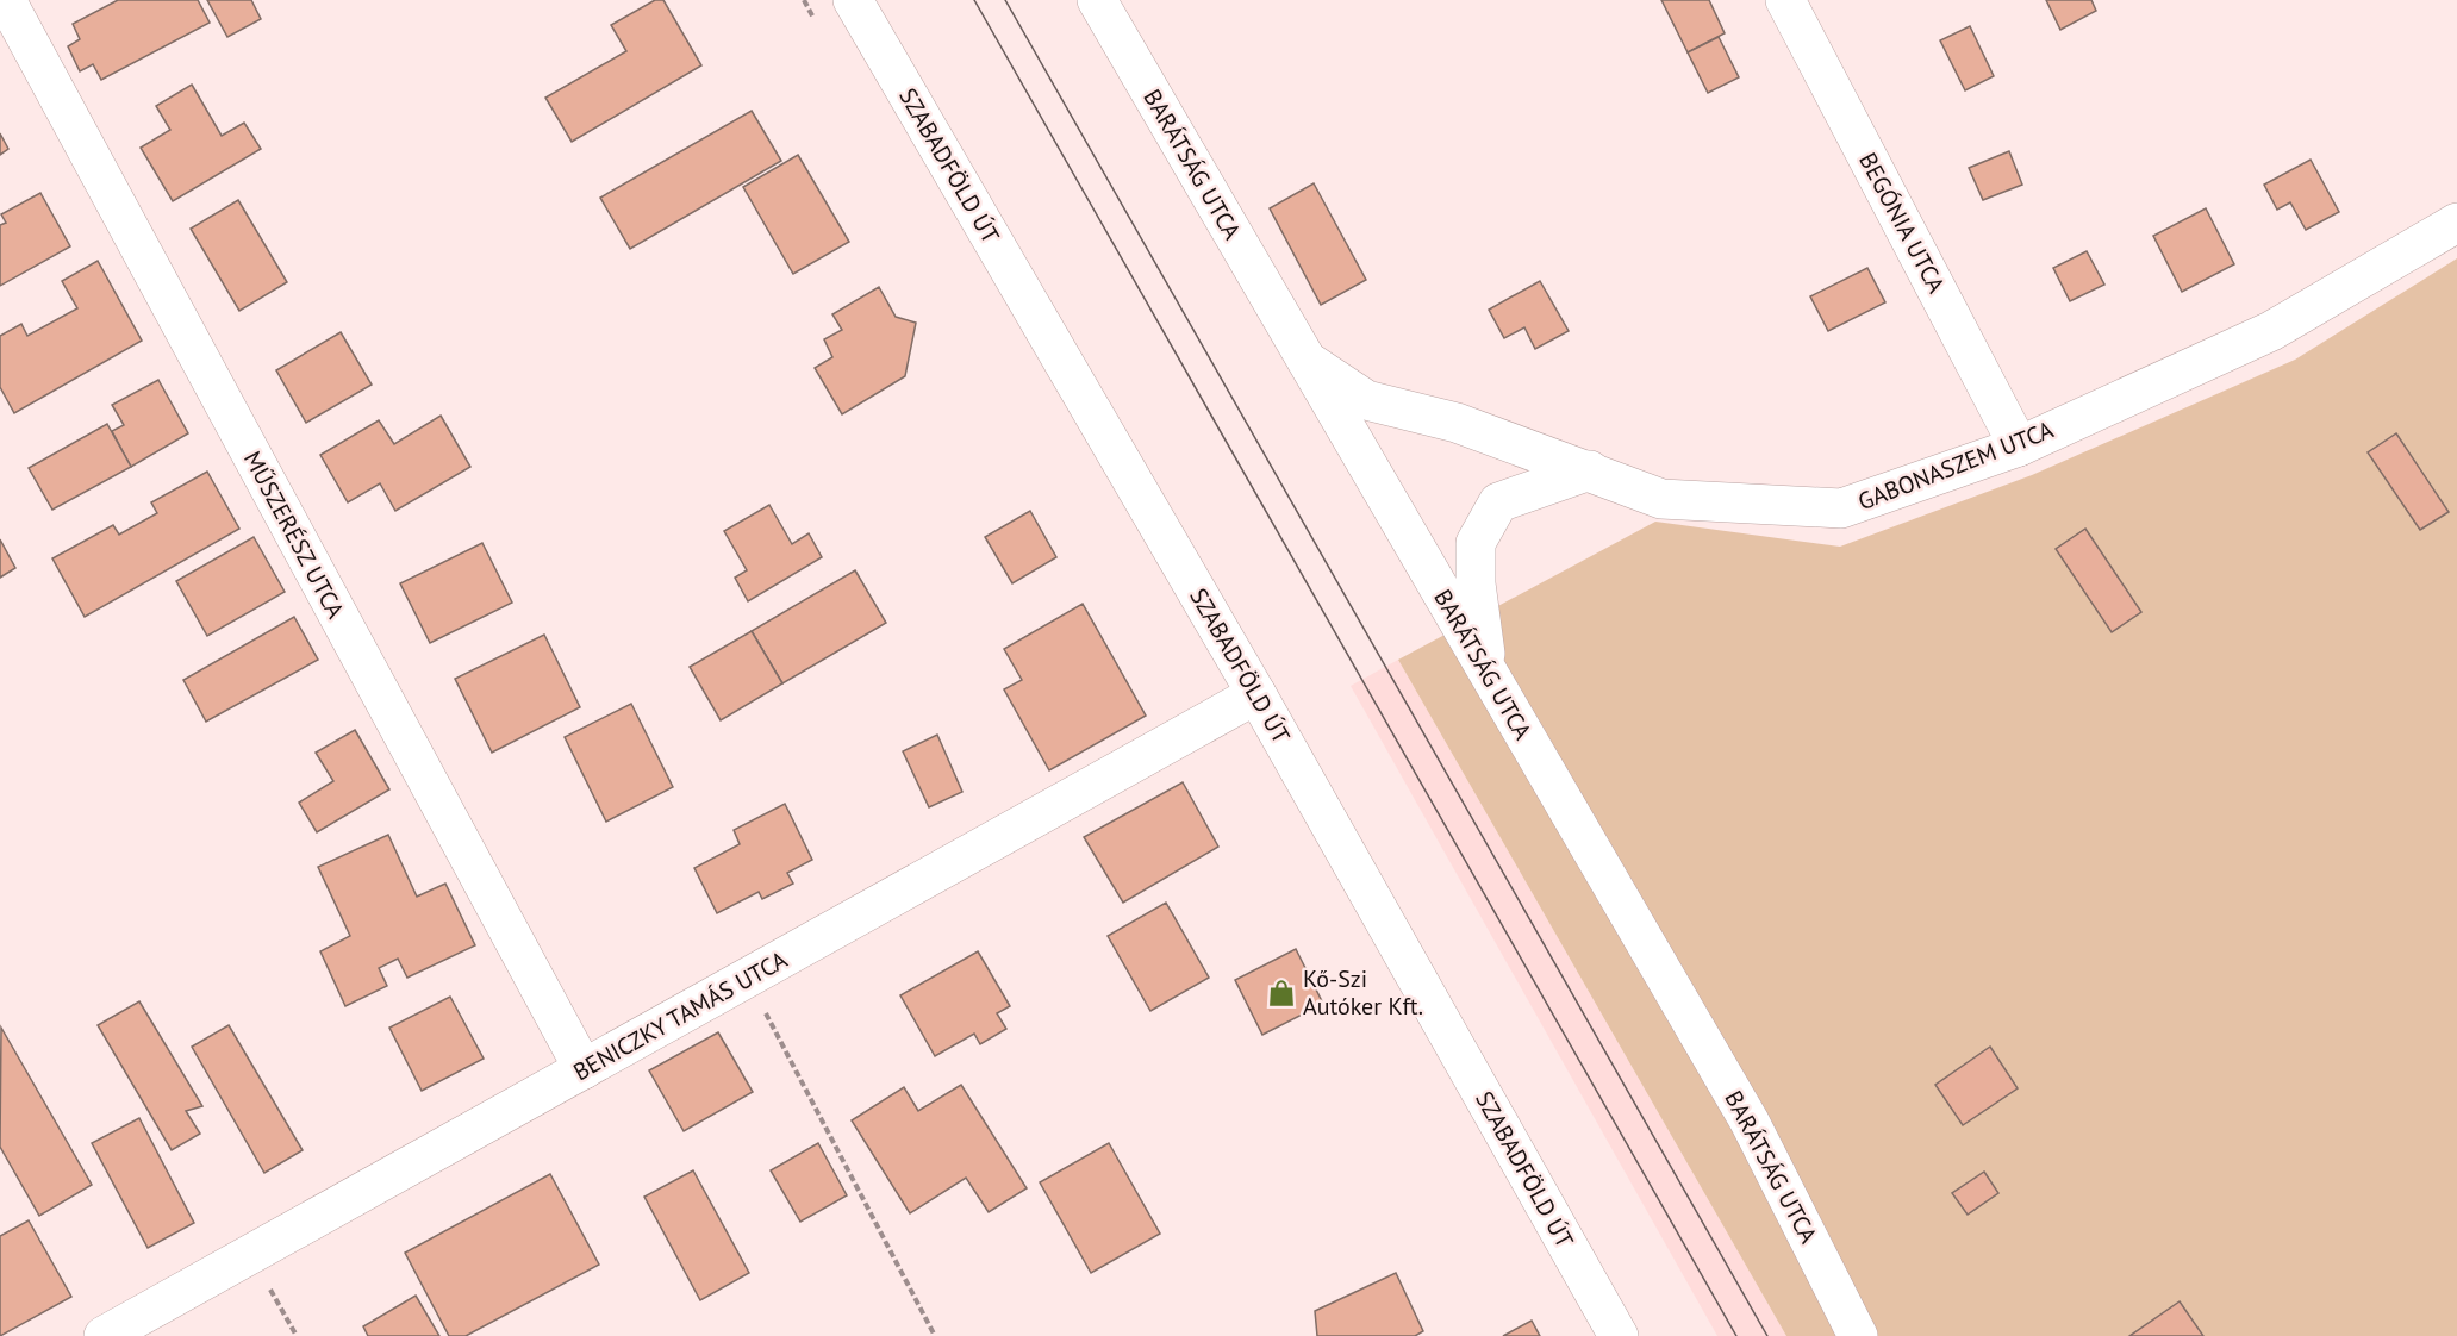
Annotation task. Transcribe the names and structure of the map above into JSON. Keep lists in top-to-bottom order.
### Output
{
  "streets": {
    "street": [
      "BARÁTSÁG UTCA",
      "SZABADFÖLD ÚT",
      "BEGÓNIA UTCA",
      "GABONASZEM UTCA",
      "MŰSZERÉSZ UTCA",
      "BENICZKY TAMÁS UTCA"
    ]
  },
  "crossings": [
    ["BARÁTSÁG UTCA", "GABONASZEM UTCA"],
    ["SZABADFÖLD ÚT", "BENICZKY TAMÁS UTCA"],
    ["BEGÓNIA UTCA", "GABONASZEM UTCA"],
    ["MŰSZERÉSZ UTCA", "BENICZKY TAMÁS UTCA"]
  ],
  "places": {
    "shop": ["Kő-Szi Autóker Kft."]
  }
}
